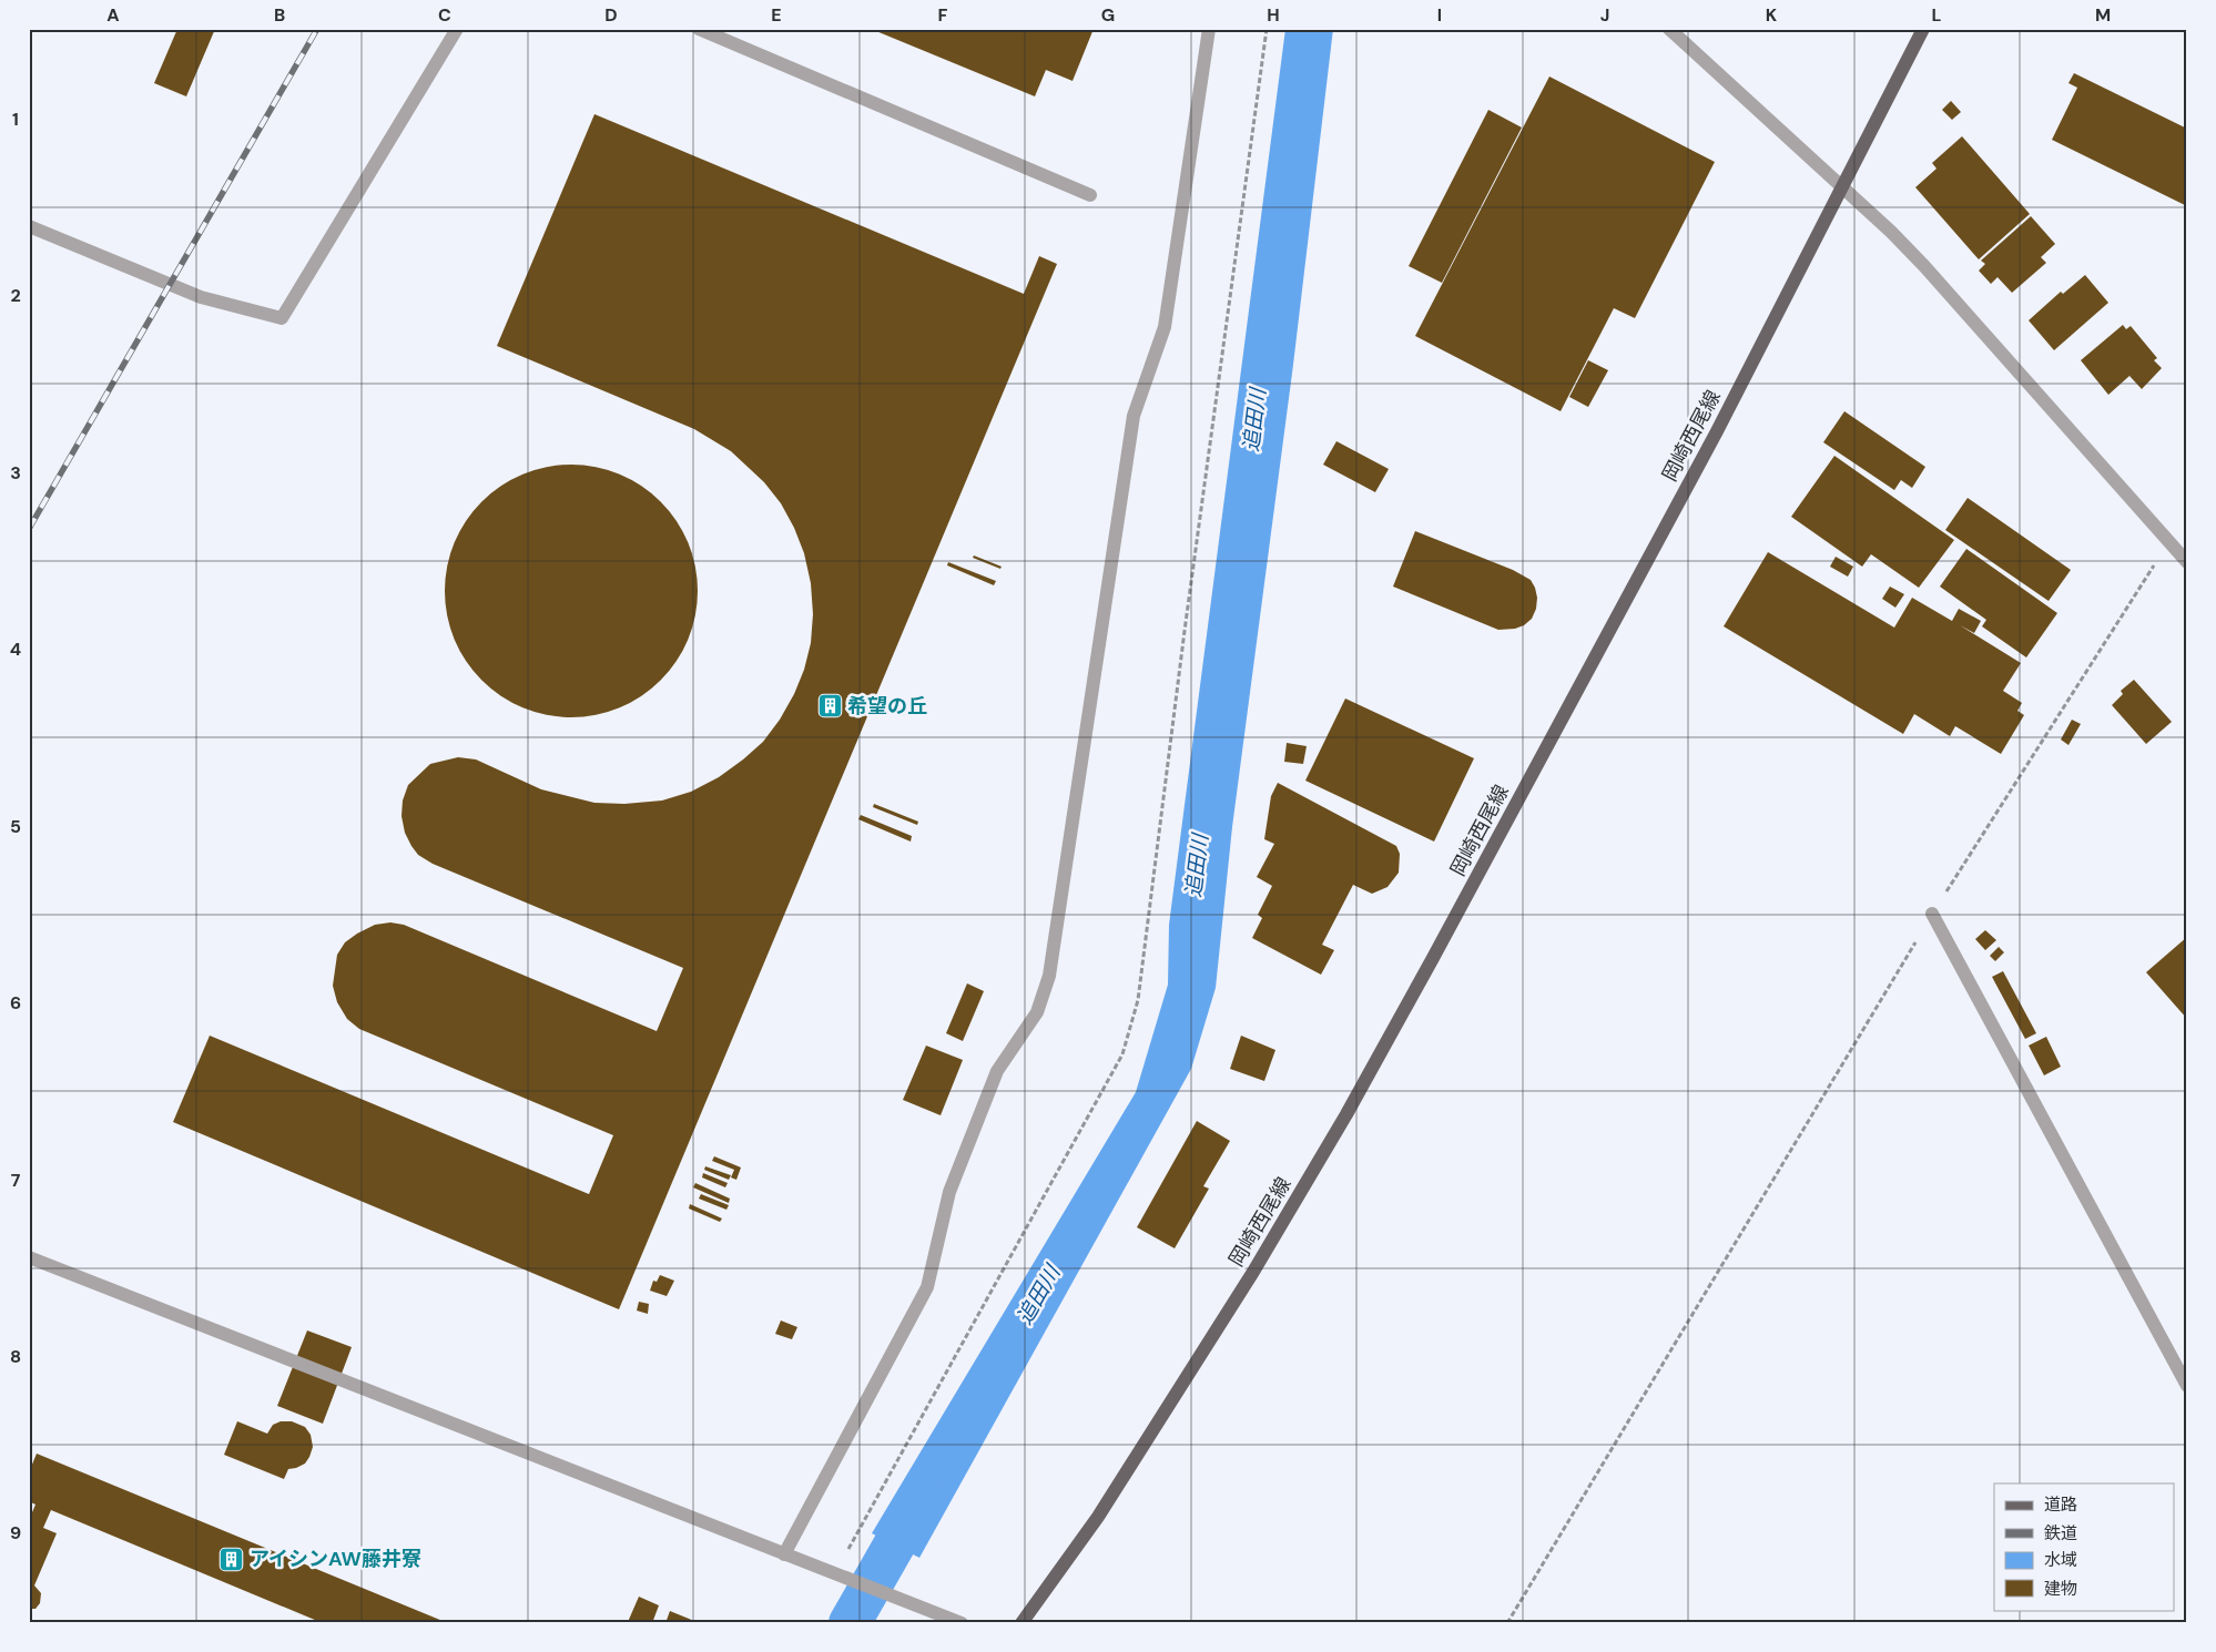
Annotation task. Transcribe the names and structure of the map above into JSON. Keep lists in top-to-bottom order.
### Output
{
  "streets": {
    "main road": ["岡崎西尾線"]
  },
  "water": ["追田川"],
  "places": {
    "building": ["希望の丘", "アイシンAW藤井寮"]
  },
  "legend": [
    "道路",
    "鉄道",
    "水域",
    "建物"
  ],
  "grid": {
    "columns": [
      "A",
      "B",
      "C",
      "D",
      "E",
      "F",
      "G",
      "H",
      "I",
      "J",
      "K",
      "L",
      "M"
    ],
    "rows": [
      "1",
      "2",
      "3",
      "4",
      "5",
      "6",
      "7",
      "8",
      "9"
    ]
  }
}
